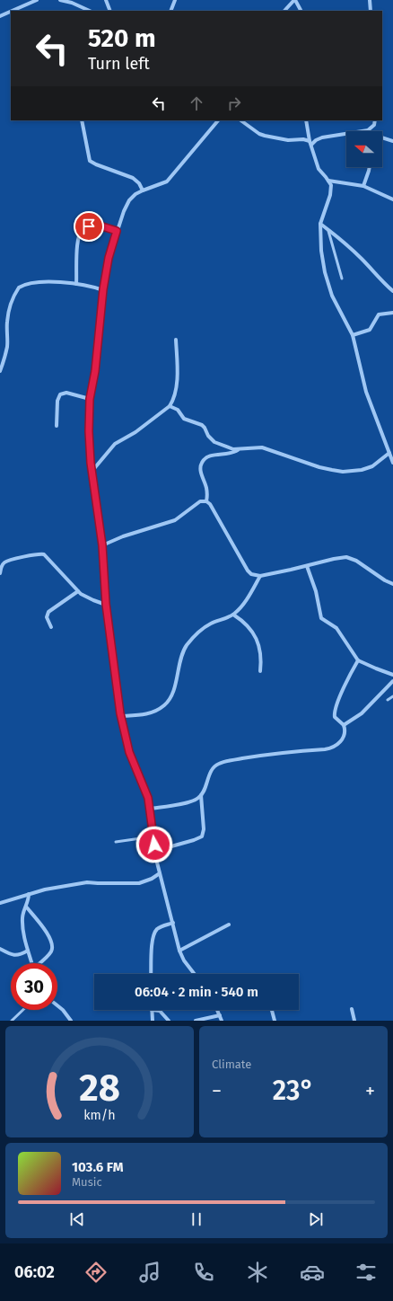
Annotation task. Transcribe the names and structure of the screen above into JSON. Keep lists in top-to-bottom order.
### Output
{
  "north": "left",
  "page": {
    "turn": ["520 m", "Turn left"],
    "limit": "30",
    "trip": "06:04 · 2 min · 540 m",
    "tile": "Climate",
    "heat": ["−", "23°", "+"],
    "song": ["103.6 FM", "Music"],
    "tabs": "06:02",
    "gauge": ["28", "km/h"]
  }
}
